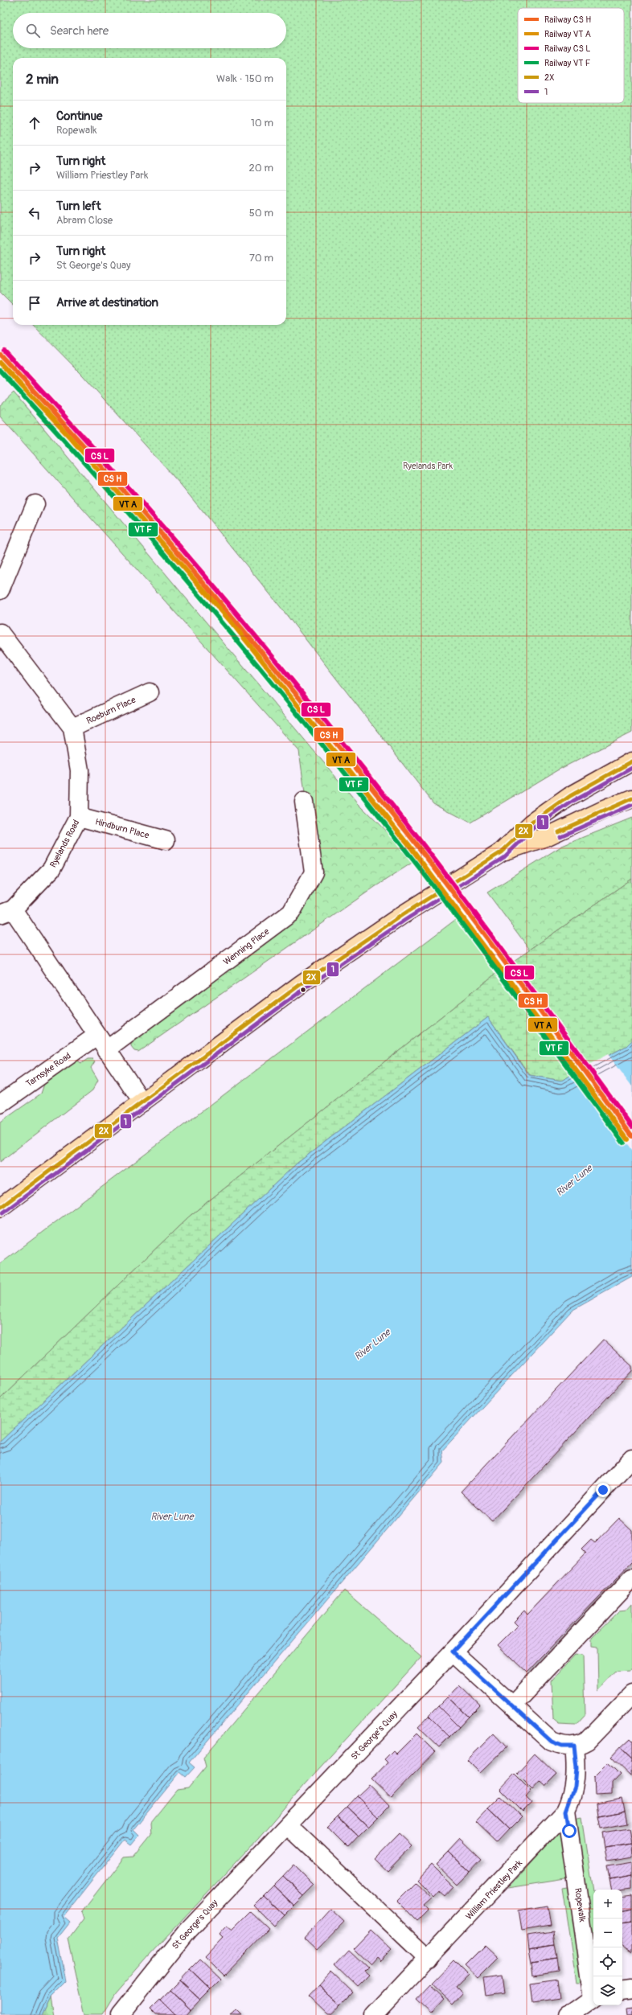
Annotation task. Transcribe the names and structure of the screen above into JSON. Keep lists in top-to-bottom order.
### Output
{
  "streets": {
    "street": [
      "Roeburn Place",
      "Hindburn Place",
      "Ryelands Road",
      "Wenning Place",
      "Tarnsyke Road",
      "St George's Quay",
      "William Priestley Park",
      "Ropewalk"
    ]
  },
  "crossings": [
    ["Roeburn Place", "Ryelands Road"],
    ["Hindburn Place", "Ryelands Road"],
    ["Ryelands Road", "Wenning Place"],
    ["Ryelands Road", "Tarnsyke Road"],
    ["William Priestley Park", "Ropewalk"]
  ],
  "water": ["River Lune"],
  "parks": ["Ryelands Park"],
  "lines": ["transit line 2X", "transit line 1"],
  "legend": [
    "Railway CS H",
    "Railway VT A",
    "Railway CS L",
    "Railway VT F",
    "2X",
    "1"
  ],
  "page": {
    "search": "Search here",
    "heading": ["2 min", "Walk · 150 m"],
    "list": [
      ["Continue", "Ropewalk", "10 m"],
      ["Turn right", "William Priestley Park", "20 m"],
      ["Turn left", "Abram Close", "50 m"],
      ["Turn right", "St George's Quay", "70 m"],
      "Arrive at destination"
    ],
    "map_buttons": ["+", "−"]
  }
}
